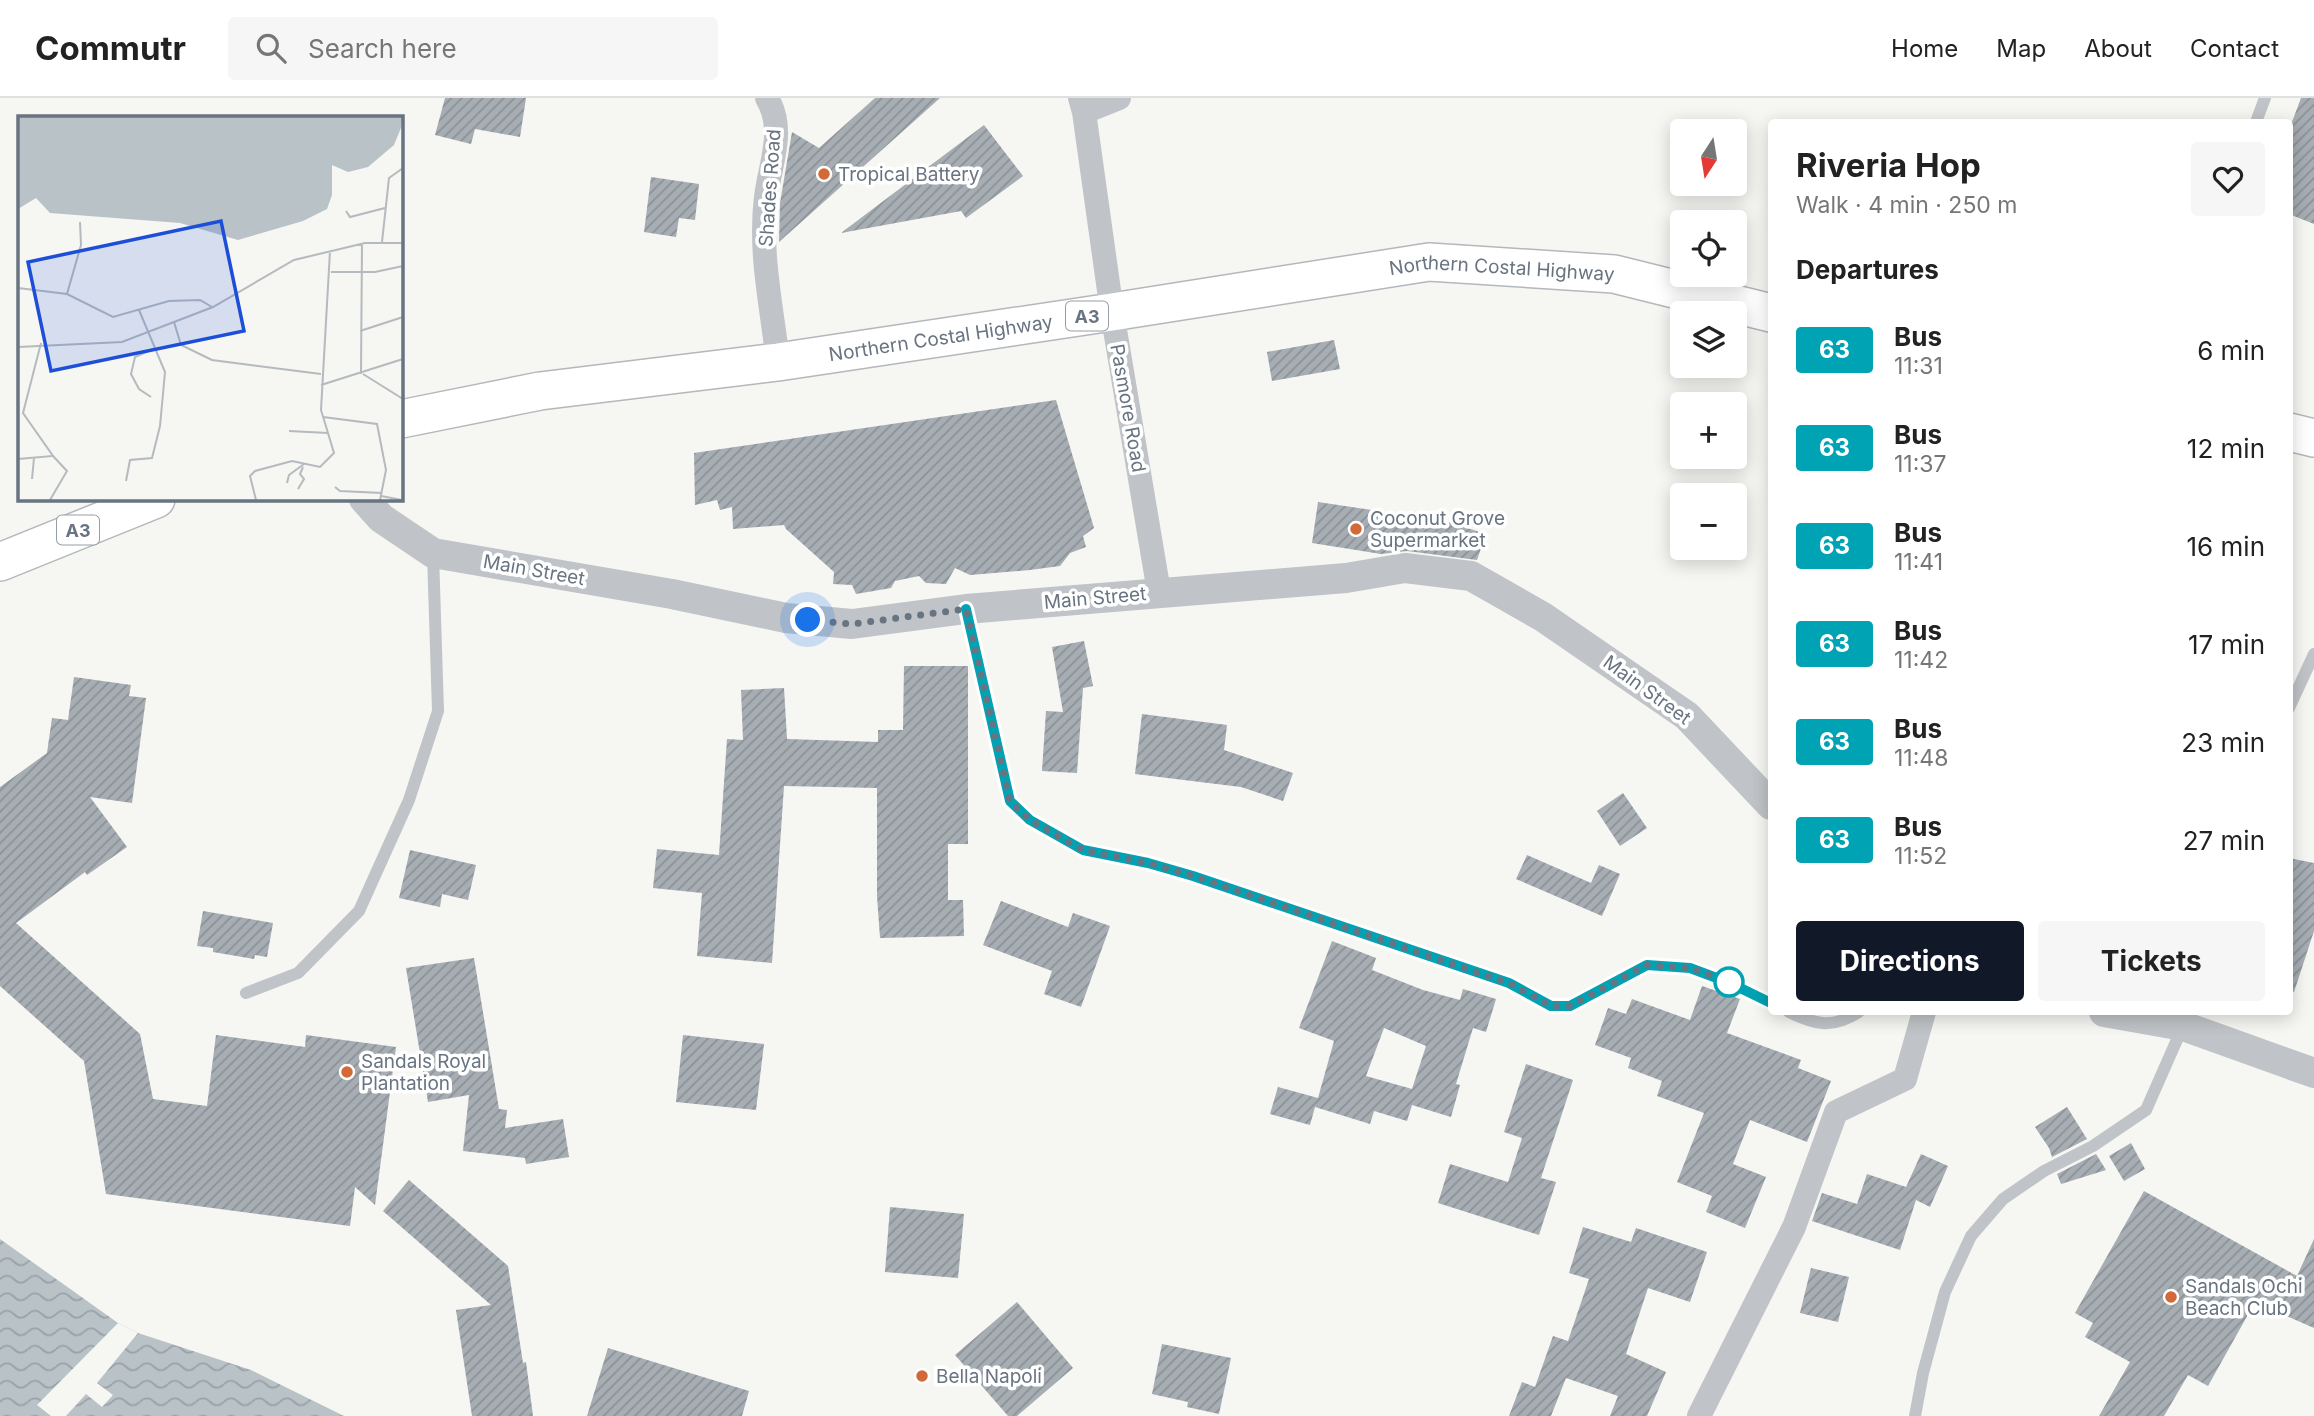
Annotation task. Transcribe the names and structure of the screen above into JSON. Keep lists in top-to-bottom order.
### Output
{
  "streets": {
    "main road": ["Northern Costal Highway", "A3"],
    "street": ["Shades Road", "Pasmore Road", "Main Street"]
  },
  "crossings": [
    ["Shades Road", "Northern Costal Highway"],
    ["Northern Costal Highway", "Pasmore Road"],
    ["Pasmore Road", "Main Street"]
  ],
  "places": [
    "Tropical Battery",
    "Coconut Grove Supermarket",
    "Sandals Royal Plantation",
    "Sandals Ochi Beach Club",
    "Bella Napoli"
  ],
  "lines": ["bus line 63"],
  "north": "bottom",
  "page": {
    "header": "Commutr",
    "search": "Search here",
    "nav": [
      "Home",
      "Map",
      "About",
      "Contact"
    ],
    "map_buttons": ["+", "−"],
    "heading": [
      ["Riveria Hop", "Walk · 4 min · 250 m"],
      "Departures"
    ],
    "list": [
      {
        "mark": "63",
        "name": "Bus",
        "note": "11:31",
        "value": "6 min"
      },
      {
        "mark": "63",
        "name": "Bus",
        "note": "11:37",
        "value": "12 min"
      },
      {
        "mark": "63",
        "name": "Bus",
        "note": "11:41",
        "value": "16 min"
      },
      {
        "mark": "63",
        "name": "Bus",
        "note": "11:42",
        "value": "17 min"
      },
      {
        "mark": "63",
        "name": "Bus",
        "note": "11:48",
        "value": "23 min"
      },
      {
        "mark": "63",
        "name": "Bus",
        "note": "11:52",
        "value": "27 min"
      }
    ],
    "buttons": ["Directions", "Tickets"]
  }
}
